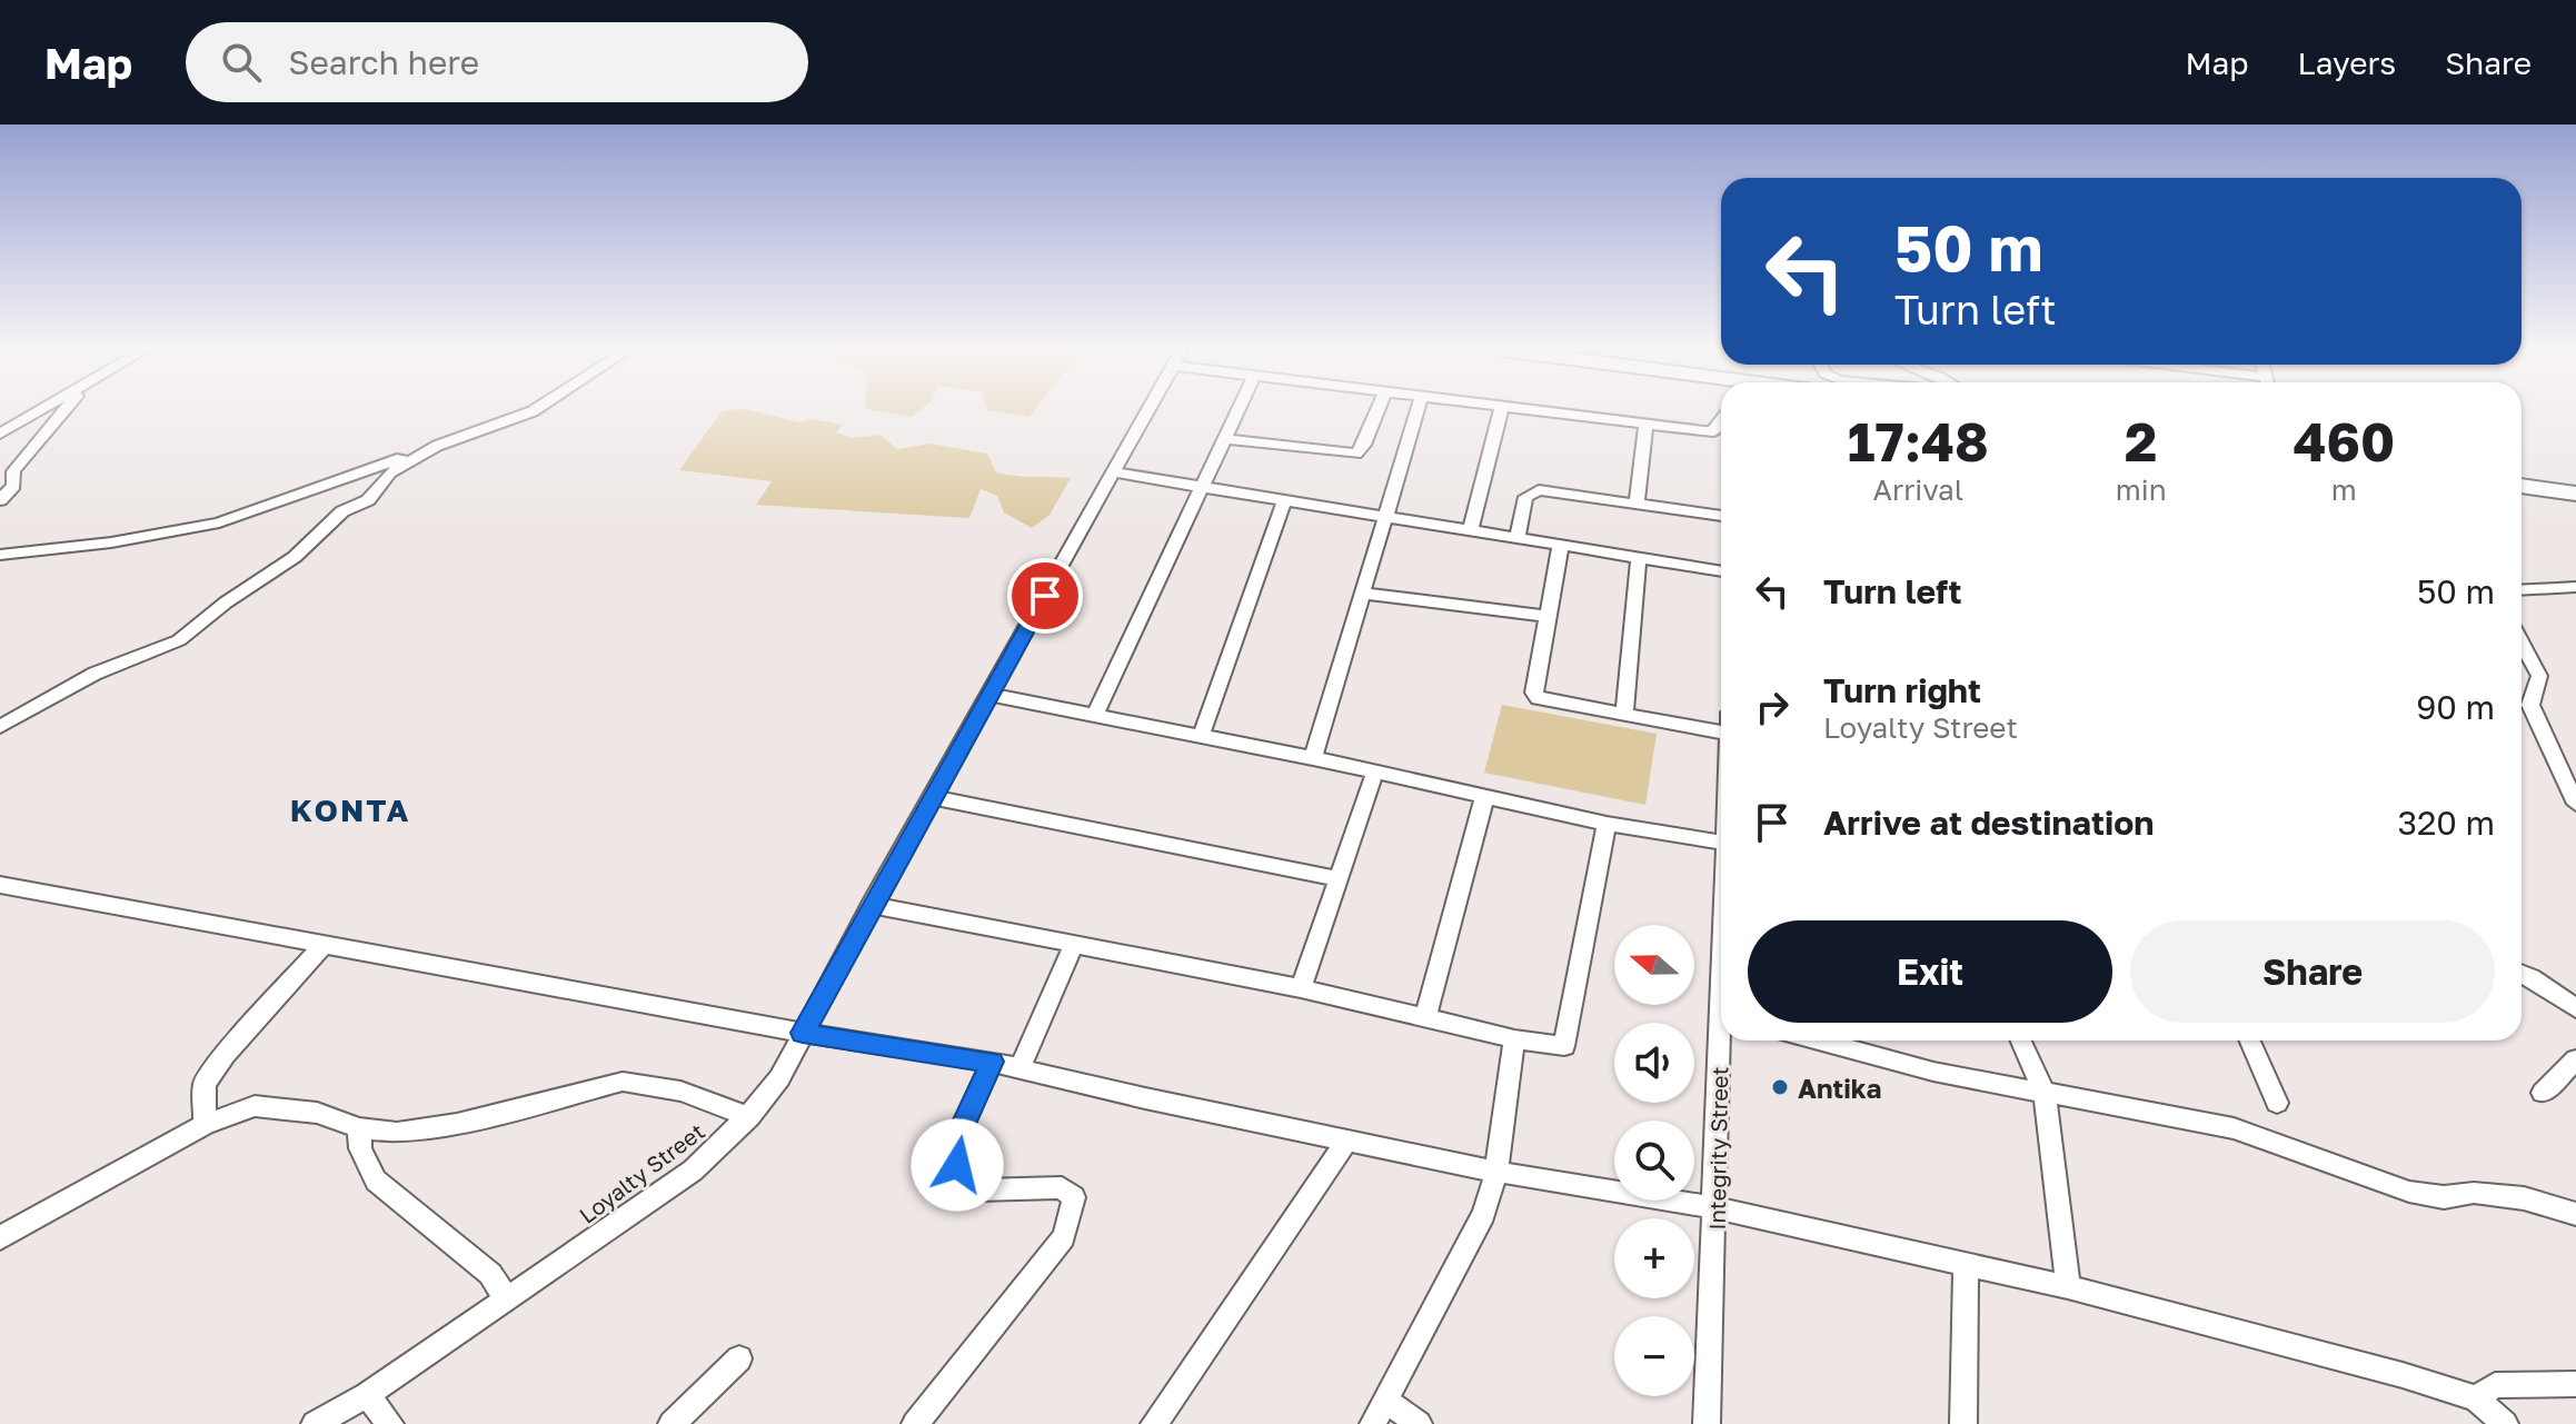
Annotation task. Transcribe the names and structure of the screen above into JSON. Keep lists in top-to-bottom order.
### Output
{
  "streets": {
    "street": ["Integrity Street", "Loyalty Street"]
  },
  "districts": ["KONTA"],
  "places": ["Antika"],
  "north": "left",
  "page": {
    "header": "Map",
    "search": "Search here",
    "nav": ["Map", "Layers", "Share"],
    "turn": ["50 m", "Turn left"],
    "eta": [
      "17:48",
      "Arrival",
      "2",
      "min",
      "460",
      "m"
    ],
    "list": [
      {
        "name": "Turn left",
        "value": "50 m"
      },
      {
        "name": "Turn right",
        "note": "Loyalty Street",
        "value": "90 m"
      },
      {
        "name": "Arrive at destination",
        "value": "320 m"
      }
    ],
    "buttons": ["Exit", "Share"],
    "map_buttons": ["+", "−"]
  }
}
